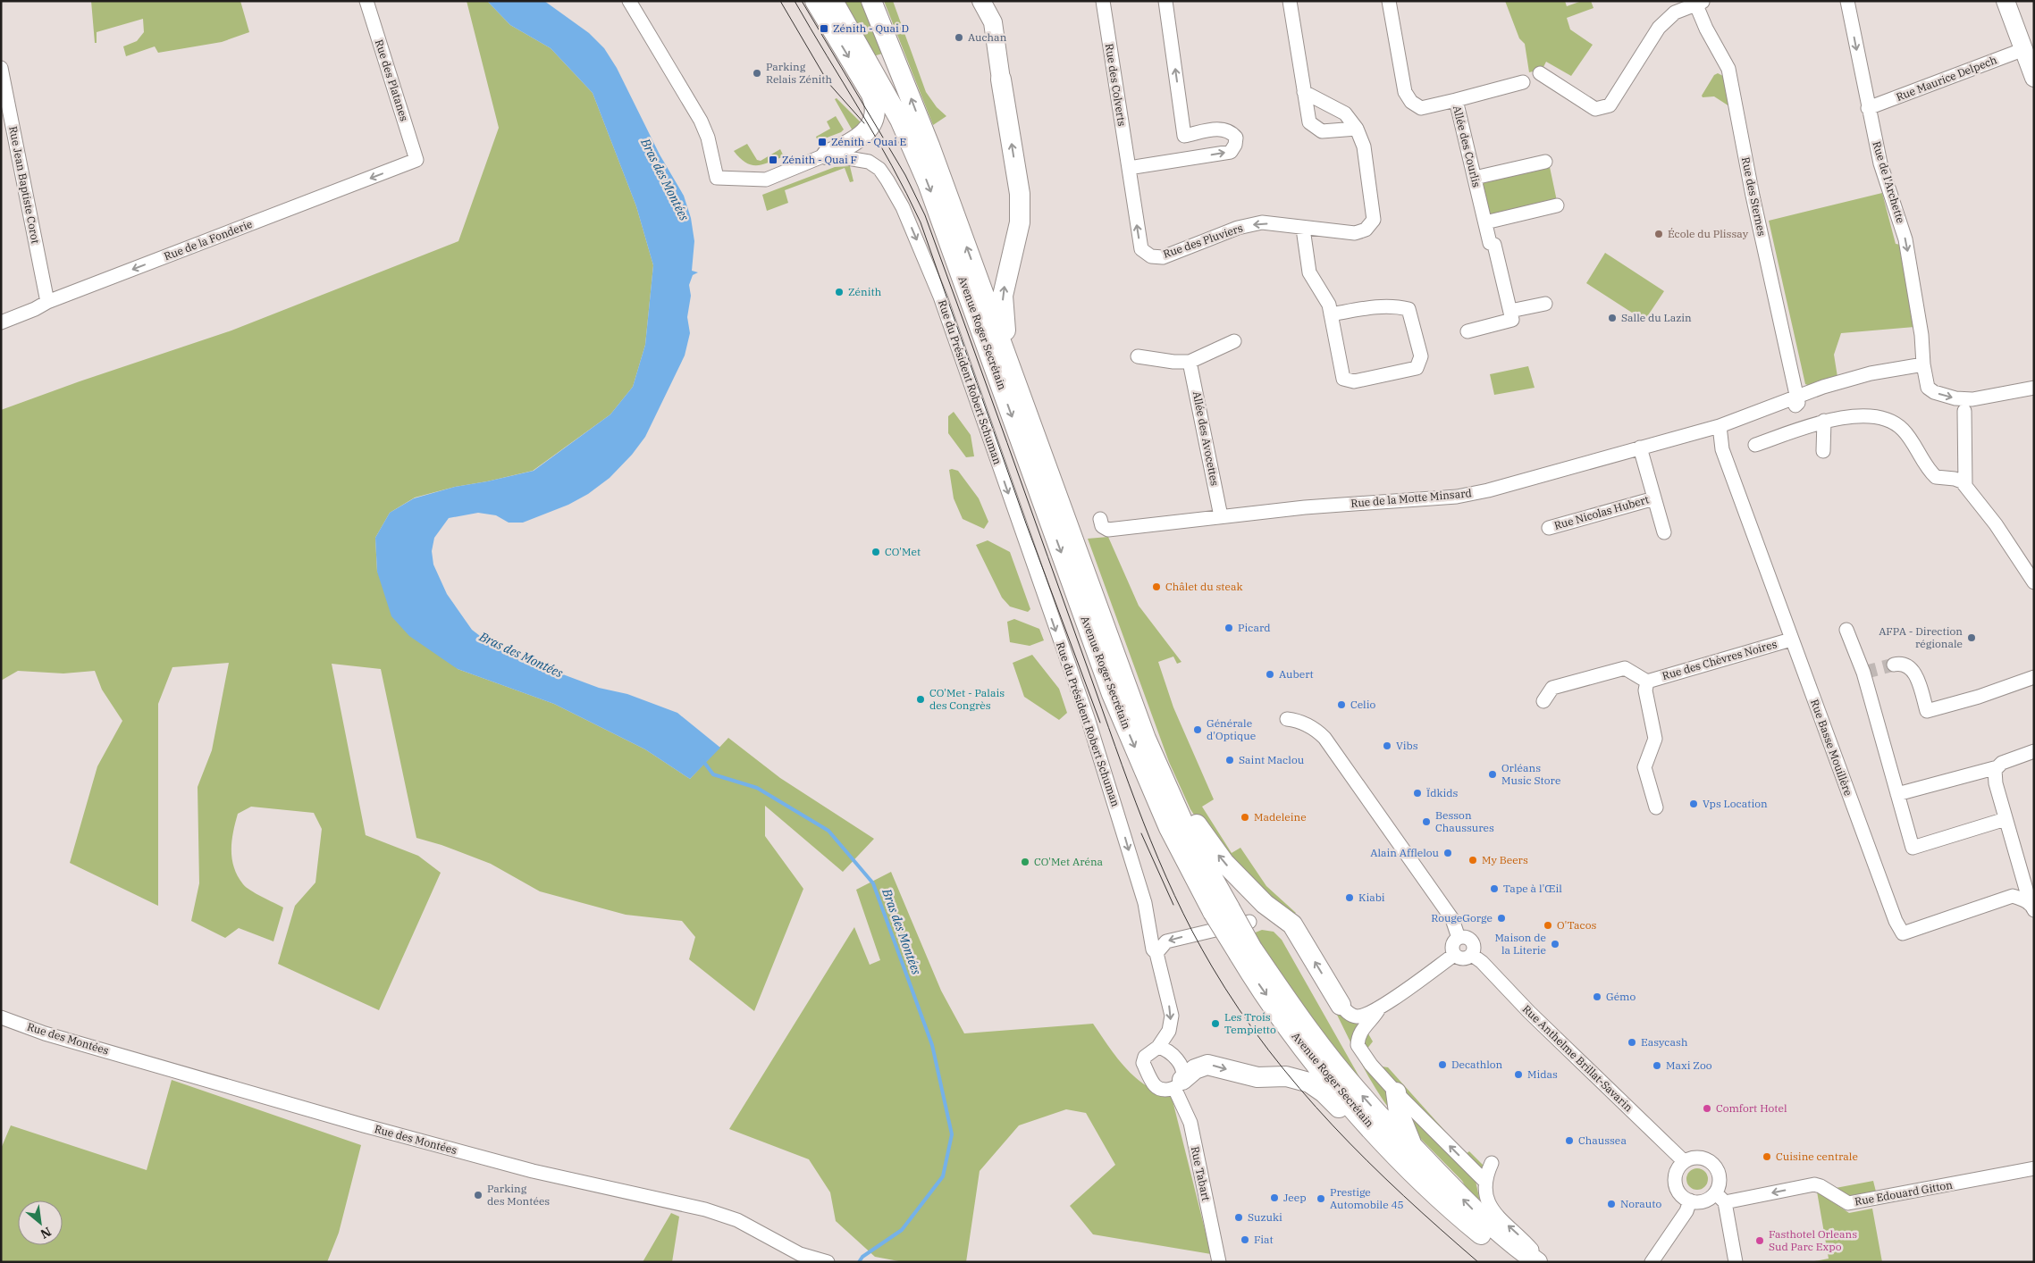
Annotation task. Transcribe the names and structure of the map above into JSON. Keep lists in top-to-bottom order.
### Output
{
  "streets": {
    "main road": ["Avenue Roger Secrétain"],
    "street": [
      "Rue Maurice Delpech",
      "Rue des Platanes",
      "Rue des Colverts",
      "Allée des Courlis",
      "Rue de l'Archette",
      "Rue Jean Baptiste Corot",
      "Rue des Sternes",
      "Rue de la Fonderie",
      "Rue des Pluviers",
      "Rue du Président Robert Schuman",
      "Allée des Avocettes",
      "Rue de la Motte Minsard",
      "Rue Nicolas Hubert",
      "Rue des Chèvres Noires",
      "Rue Basse Mouillère",
      "Rue des Montées",
      "Rue Anthelme Brillat-Savarin",
      "Rue Tabart",
      "Rue Edouard Gitton"
    ]
  },
  "crossings": [
    ["Rue Maurice Delpech", "Rue de l'Archette"],
    ["Rue des Platanes", "Rue de la Fonderie"],
    ["Rue des Colverts", "Rue des Pluviers"],
    ["Rue de l'Archette", "Rue de la Motte Minsard"],
    ["Rue Jean Baptiste Corot", "Rue de la Fonderie"],
    ["Rue des Sternes", "Rue de la Motte Minsard"],
    ["Allée des Avocettes", "Rue de la Motte Minsard"],
    ["Rue de la Motte Minsard", "Rue Nicolas Hubert"],
    ["Rue de la Motte Minsard", "Rue Basse Mouillère"],
    ["Rue des Chèvres Noires", "Rue Basse Mouillère"],
    ["Rue Anthelme Brillat-Savarin", "Rue Edouard Gitton"]
  ],
  "one_way": [
    "Rue de l'Archette",
    "Rue de la Fonderie",
    "Rue du Président Robert Schuman",
    "Rue Edouard Gitton"
  ],
  "water": ["Bras des Montées"],
  "places": {
    "transit": ["Zénith - Quai D", "Zénith - Quai E", "Zénith - Quai F"],
    "other": [
      "Auchan",
      "Parking Relais Zénith",
      "École du Plissay",
      "Zénith",
      "Salle du Lazin",
      "CO'Met",
      "Châlet du steak",
      "Picard",
      "AFPA - Direction régionale",
      "Aubert",
      "CO'Met - Palais des Congrès",
      "Celio",
      "Générale d'Optique",
      "Vibs",
      "Saint Maclou",
      "Orléans Music Store",
      "Ïdkids",
      "Vps Location",
      "Madeleine",
      "Besson Chaussures",
      "Alain Afflelou",
      "My Beers",
      "CO'Met Aréna",
      "Tape à l'Œil",
      "Kiabi",
      "RougeGorge",
      "O'Tacos",
      "Maison de la Literie",
      "Gémo",
      "Les Trois Tempietto",
      "Easycash",
      "Decathlon",
      "Maxi Zoo",
      "Midas",
      "Comfort Hotel",
      "Chaussea",
      "Cuisine centrale",
      "Parking des Montées",
      "Jeep",
      "Prestige Automobile 45",
      "Norauto",
      "Suzuki",
      "Fiat",
      "Fasthotel Orleans Sud Parc Expo"
    ]
  },
  "north": "bottom right"
}
